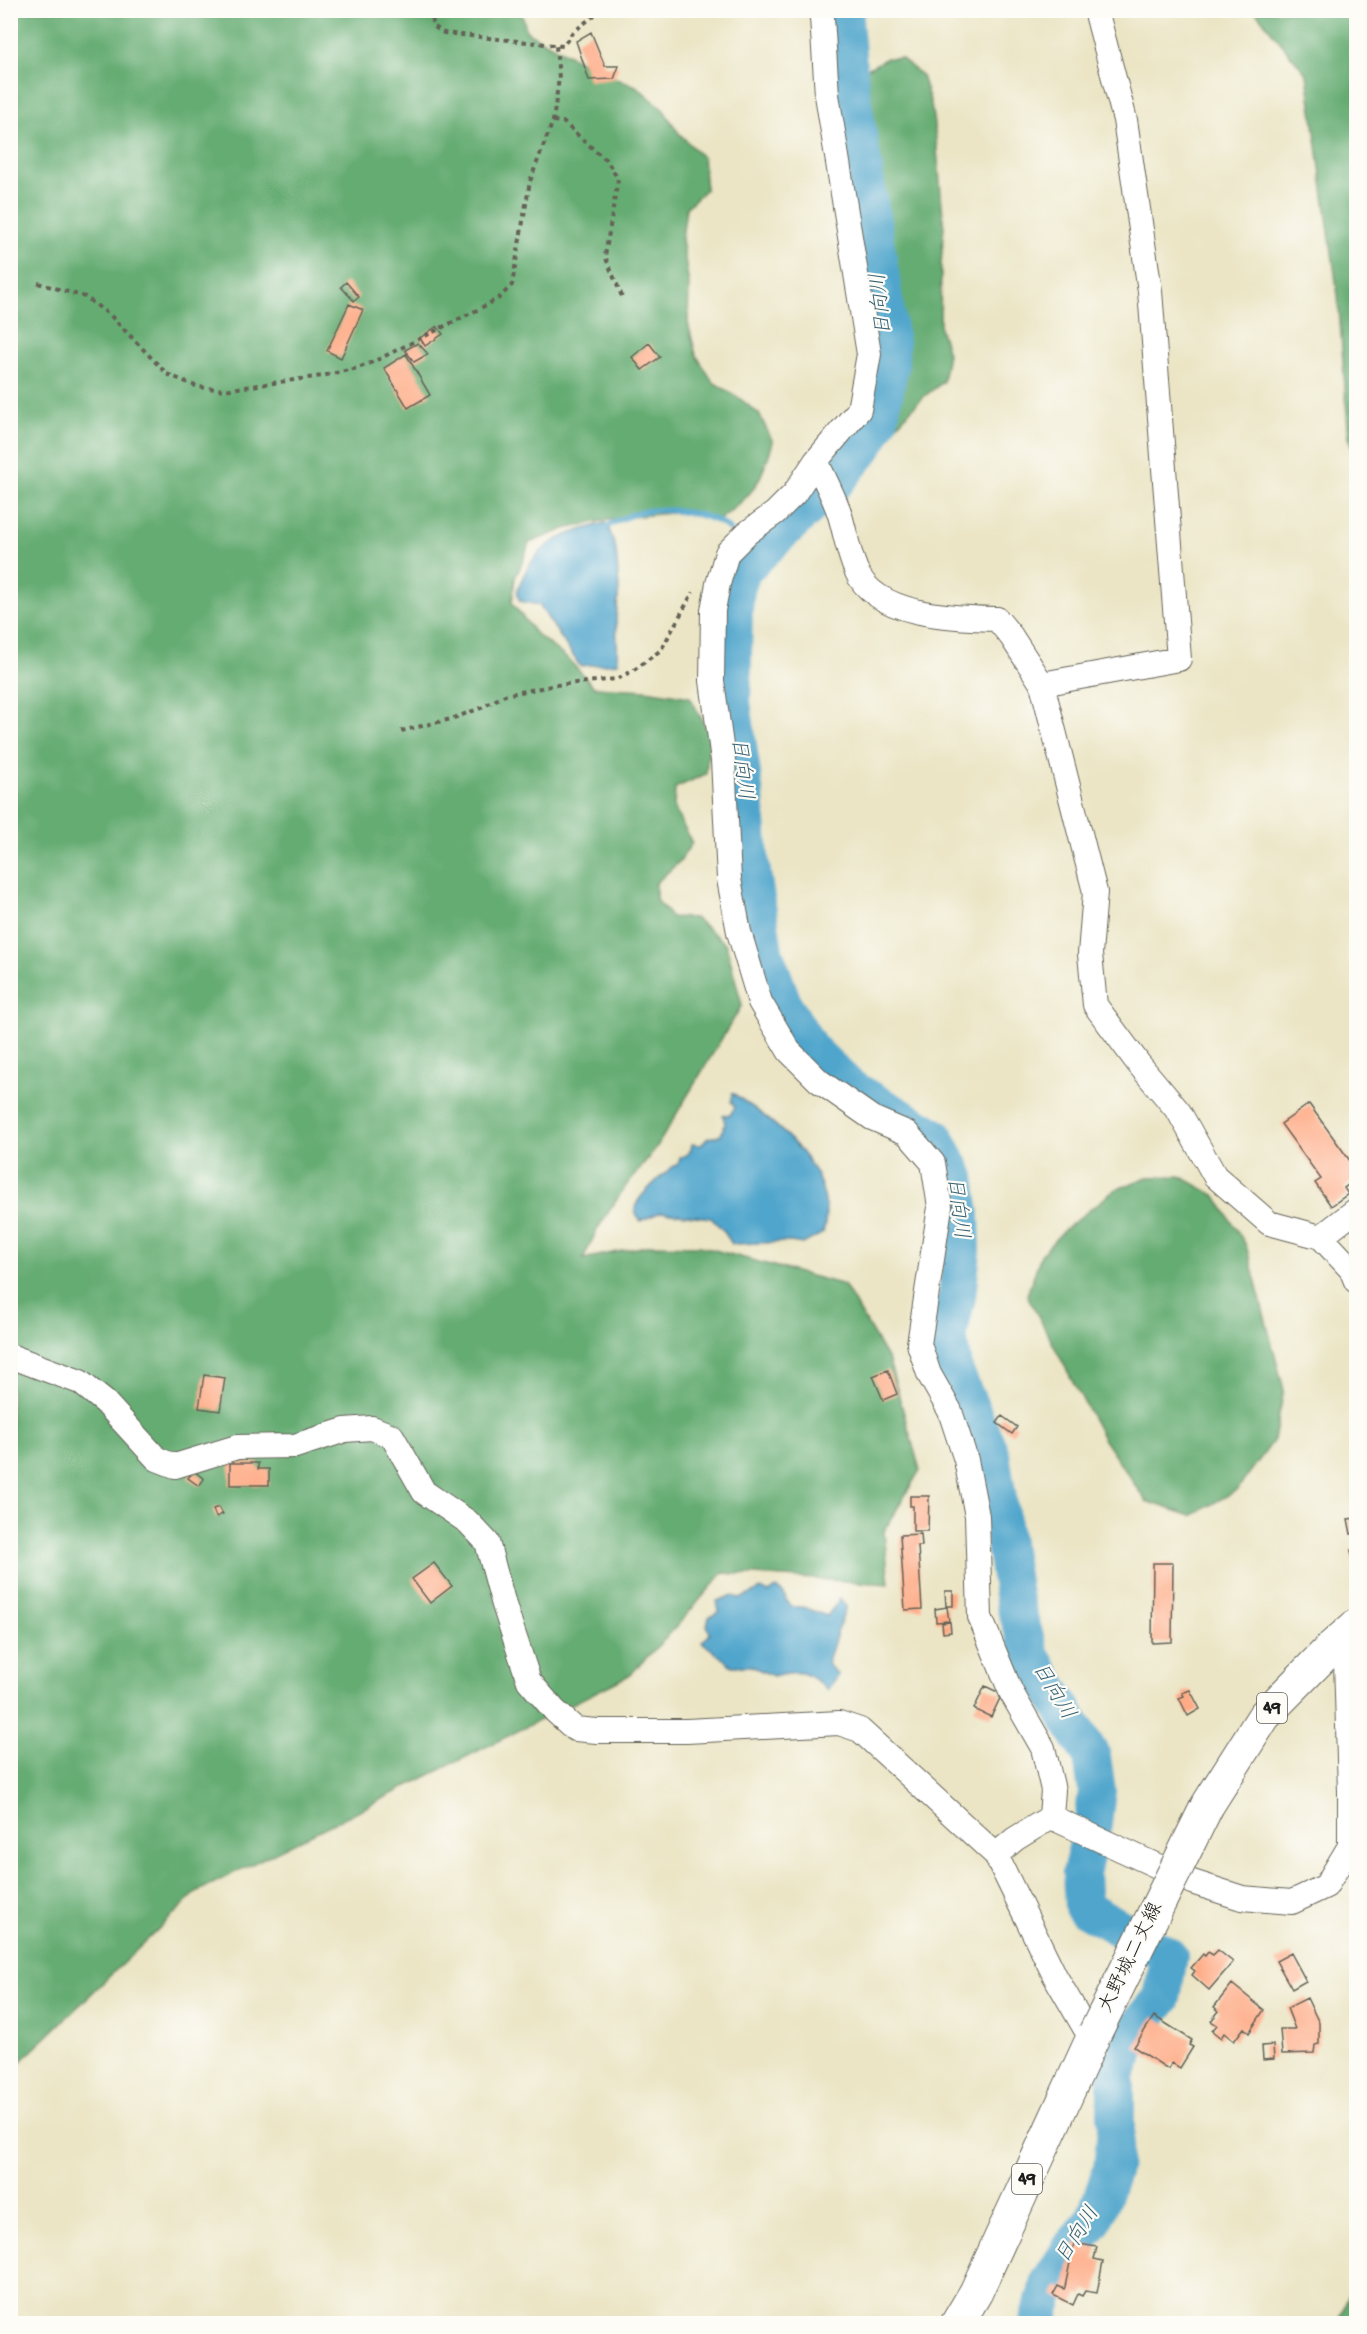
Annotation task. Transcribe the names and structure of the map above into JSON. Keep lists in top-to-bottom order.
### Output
{
  "streets": {
    "main road": ["49", "大野城二丈線"]
  },
  "water": ["日向川"]
}
